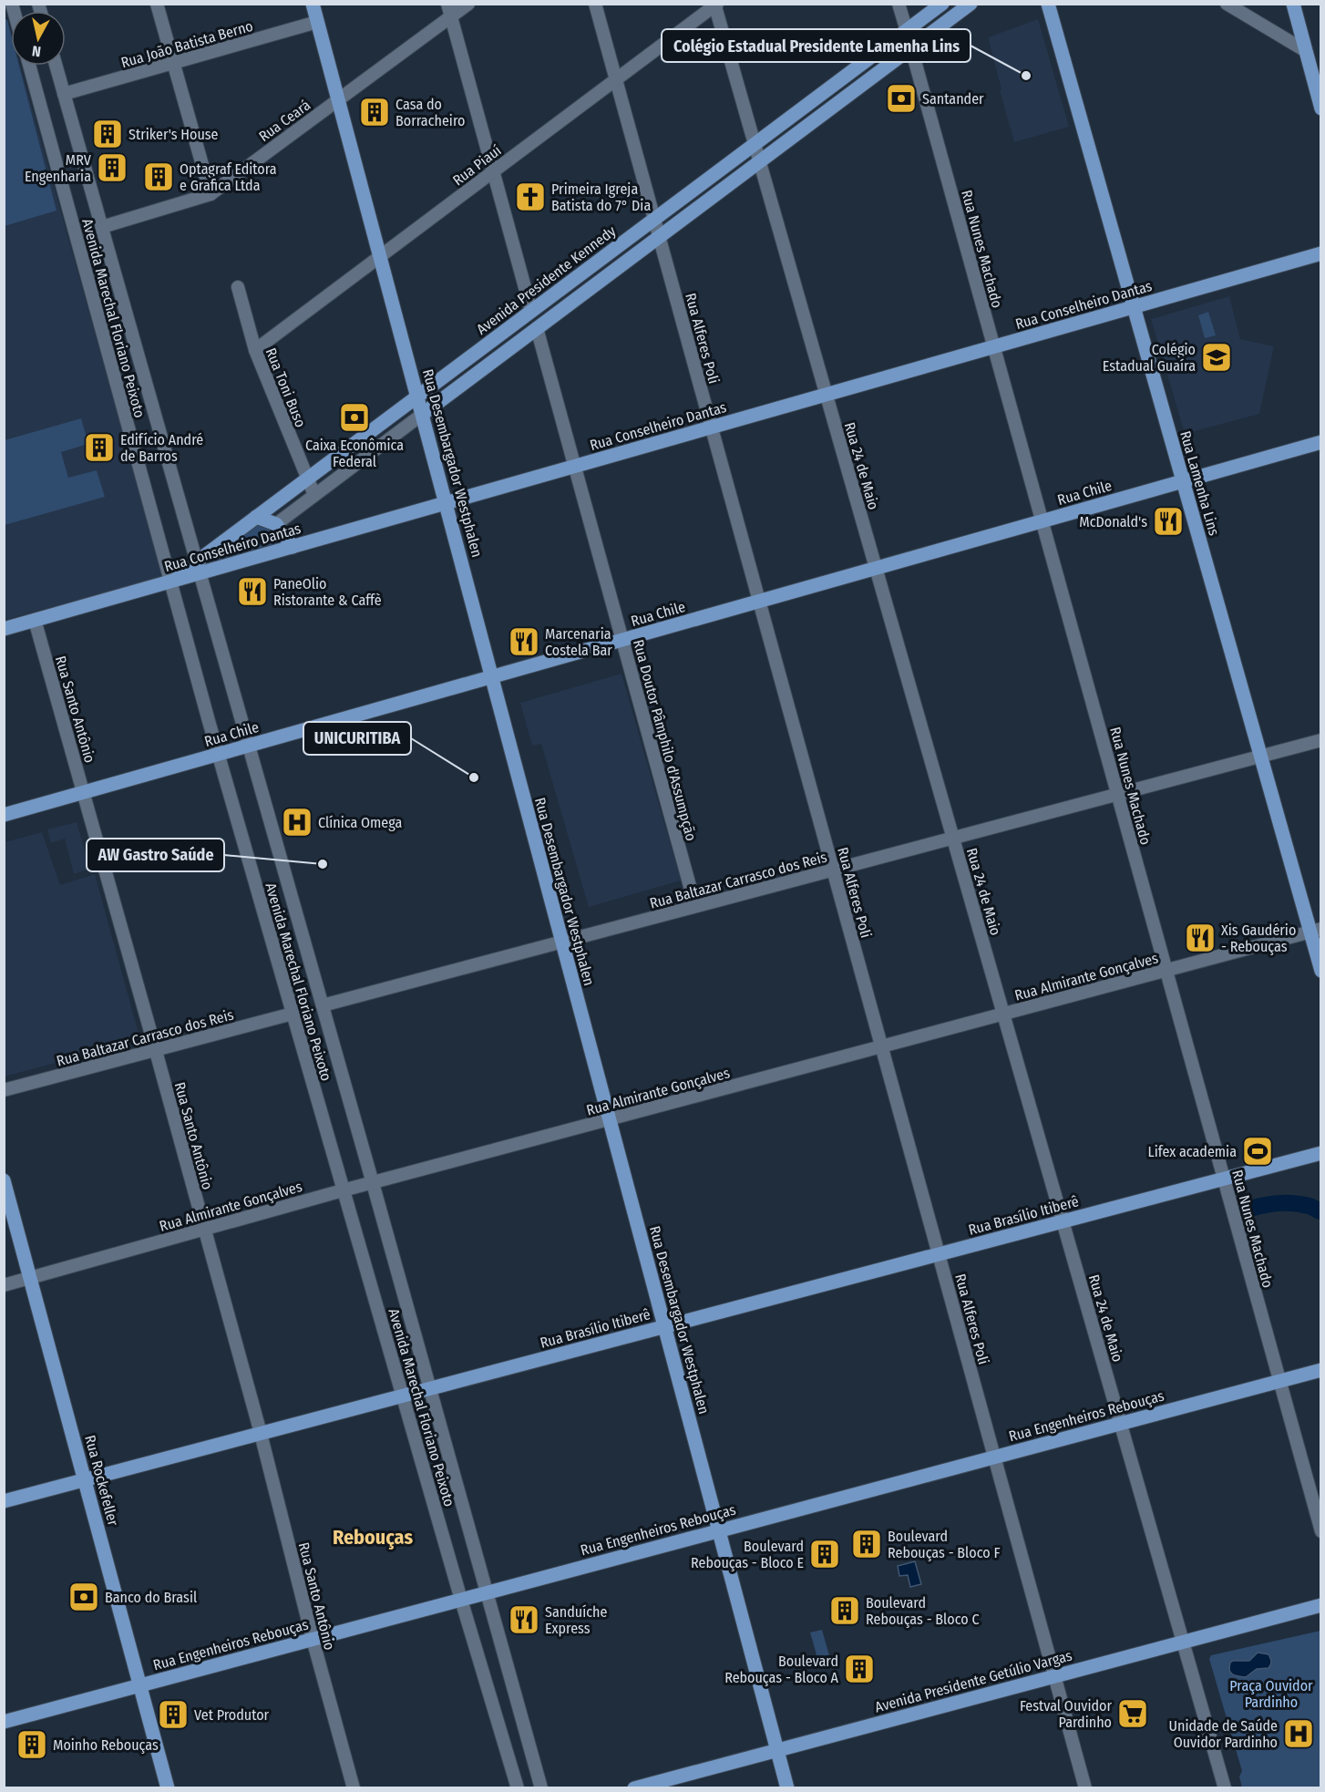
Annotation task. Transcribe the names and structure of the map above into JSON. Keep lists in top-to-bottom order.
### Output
{
  "streets": {
    "main road": [
      "Avenida Presidente Kennedy",
      "Rua Conselheiro Dantas",
      "Rua Desembargador Westphalen",
      "Rua Lamenha Lins",
      "Rua Chile",
      "Rua Brasílio Itiberê",
      "Rua Engenheiros Rebouças",
      "Rua Rockefeller",
      "Avenida Presidente Getúlio Vargas"
    ],
    "street": [
      "Rua João Batista Berno",
      "Rua Ceará",
      "Rua Piauí",
      "Rua Nunes Machado",
      "Avenida Marechal Floriano Peixoto",
      "Rua Alferes Poli",
      "Rua Toni Buso",
      "Rua 24 de Maio",
      "Rua Santo Antônio",
      "Rua Doutor Pâmphilo d'Assumpção",
      "Rua Baltazar Carrasco dos Reis",
      "Rua Almirante Gonçalves"
    ]
  },
  "crossings": [
    ["Rua João Batista Berno", "Avenida Marechal Floriano Peixoto"],
    ["Rua João Batista Berno", "Rua Desembargador Westphalen"],
    ["Rua Ceará", "Avenida Marechal Floriano Peixoto"],
    ["Rua Ceará", "Rua Desembargador Westphalen"],
    ["Rua Piauí", "Rua Alferes Poli"],
    ["Rua Piauí", "Rua Toni Buso"],
    ["Rua Piauí", "Rua Desembargador Westphalen"],
    ["Rua Piauí", "Rua 24 de Maio"],
    ["Rua Nunes Machado", "Rua Conselheiro Dantas"],
    ["Rua Nunes Machado", "Rua Chile"],
    ["Rua Nunes Machado", "Rua Baltazar Carrasco dos Reis"],
    ["Rua Nunes Machado", "Rua Almirante Gonçalves"],
    ["Rua Nunes Machado", "Rua Brasílio Itiberê"],
    ["Rua Nunes Machado", "Rua Engenheiros Rebouças"],
    ["Avenida Presidente Kennedy", "Rua Conselheiro Dantas"],
    ["Avenida Presidente Kennedy", "Avenida Marechal Floriano Peixoto"],
    ["Avenida Presidente Kennedy", "Rua Alferes Poli"],
    ["Avenida Presidente Kennedy", "Rua Toni Buso"],
    ["Avenida Presidente Kennedy", "Rua Desembargador Westphalen"],
    ["Avenida Presidente Kennedy", "Rua 24 de Maio"],
    ["Rua Conselheiro Dantas", "Avenida Marechal Floriano Peixoto"],
    ["Rua Conselheiro Dantas", "Rua Alferes Poli"],
    ["Rua Conselheiro Dantas", "Rua Desembargador Westphalen"],
    ["Rua Conselheiro Dantas", "Rua 24 de Maio"],
    ["Rua Conselheiro Dantas", "Rua Lamenha Lins"],
    ["Rua Conselheiro Dantas", "Rua Santo Antônio"],
    ["Rua Conselheiro Dantas", "Rua Doutor Pâmphilo d'Assumpção"],
    ["Avenida Marechal Floriano Peixoto", "Rua Chile"],
    ["Avenida Marechal Floriano Peixoto", "Rua Baltazar Carrasco dos Reis"],
    ["Avenida Marechal Floriano Peixoto", "Rua Almirante Gonçalves"],
    ["Avenida Marechal Floriano Peixoto", "Rua Brasílio Itiberê"],
    ["Avenida Marechal Floriano Peixoto", "Rua Engenheiros Rebouças"],
    ["Rua Alferes Poli", "Rua Chile"],
    ["Rua Alferes Poli", "Rua Baltazar Carrasco dos Reis"],
    ["Rua Alferes Poli", "Rua Almirante Gonçalves"],
    ["Rua Alferes Poli", "Rua Brasílio Itiberê"],
    ["Rua Alferes Poli", "Rua Engenheiros Rebouças"],
    ["Rua Alferes Poli", "Avenida Presidente Getúlio Vargas"],
    ["Rua Desembargador Westphalen", "Rua Chile"],
    ["Rua Desembargador Westphalen", "Rua Baltazar Carrasco dos Reis"],
    ["Rua Desembargador Westphalen", "Rua Almirante Gonçalves"],
    ["Rua Desembargador Westphalen", "Rua Brasílio Itiberê"],
    ["Rua Desembargador Westphalen", "Rua Engenheiros Rebouças"],
    ["Rua Desembargador Westphalen", "Avenida Presidente Getúlio Vargas"],
    ["Rua 24 de Maio", "Rua Chile"],
    ["Rua 24 de Maio", "Rua Baltazar Carrasco dos Reis"],
    ["Rua 24 de Maio", "Rua Almirante Gonçalves"],
    ["Rua 24 de Maio", "Rua Brasílio Itiberê"],
    ["Rua 24 de Maio", "Rua Engenheiros Rebouças"],
    ["Rua 24 de Maio", "Avenida Presidente Getúlio Vargas"],
    ["Rua Lamenha Lins", "Rua Chile"],
    ["Rua Lamenha Lins", "Rua Baltazar Carrasco dos Reis"],
    ["Rua Lamenha Lins", "Rua Almirante Gonçalves"],
    ["Rua Chile", "Rua Santo Antônio"],
    ["Rua Chile", "Rua Doutor Pâmphilo d'Assumpção"],
    ["Rua Santo Antônio", "Rua Baltazar Carrasco dos Reis"],
    ["Rua Santo Antônio", "Rua Almirante Gonçalves"],
    ["Rua Santo Antônio", "Rua Brasílio Itiberê"],
    ["Rua Santo Antônio", "Rua Engenheiros Rebouças"],
    ["Rua Doutor Pâmphilo d'Assumpção", "Rua Baltazar Carrasco dos Reis"],
    ["Rua Almirante Gonçalves", "Rua Rockefeller"],
    ["Rua Brasílio Itiberê", "Rua Rockefeller"],
    ["Rua Engenheiros Rebouças", "Rua Rockefeller"]
  ],
  "districts": ["Rebouças"],
  "parks": ["Praça Ouvidor Pardinho"],
  "places": {
    "other": ["Colégio Estadual Presidente Lamenha Lins", "UNICURITIBA", "AW Gastro Saúde"],
    "bank": ["Santander", "Caixa Econômica Federal", "Banco do Brasil"],
    "building": [
      "Casa do Borracheiro",
      "Striker's House",
      "MRV Engenharia",
      "Optagraf Editora e Grafica Ltda",
      "Edifício André de Barros",
      "Boulevard Rebouças - Bloco F",
      "Boulevard Rebouças - Bloco E",
      "Boulevard Rebouças - Bloco C",
      "Boulevard Rebouças - Bloco A",
      "Vet Produtor",
      "Moinho Rebouças"
    ],
    "church": ["Primeira Igreja Batista do 7° Dia"],
    "school or university": ["Colégio Estadual Guaíra"],
    "restaurant": [
      "McDonald's",
      "PaneOlio Ristorante & Caffè",
      "Marcenaria Costela Bar",
      "Xis Gaudério - Rebouças",
      "Sanduíche Express"
    ],
    "hospital": ["Clínica Omega", "Unidade de Saúde Ouvidor Pardinho"],
    "sports": ["Lifex academia"],
    "supermarket": ["Festval Ouvidor Pardinho"]
  },
  "north": "bottom"
}
